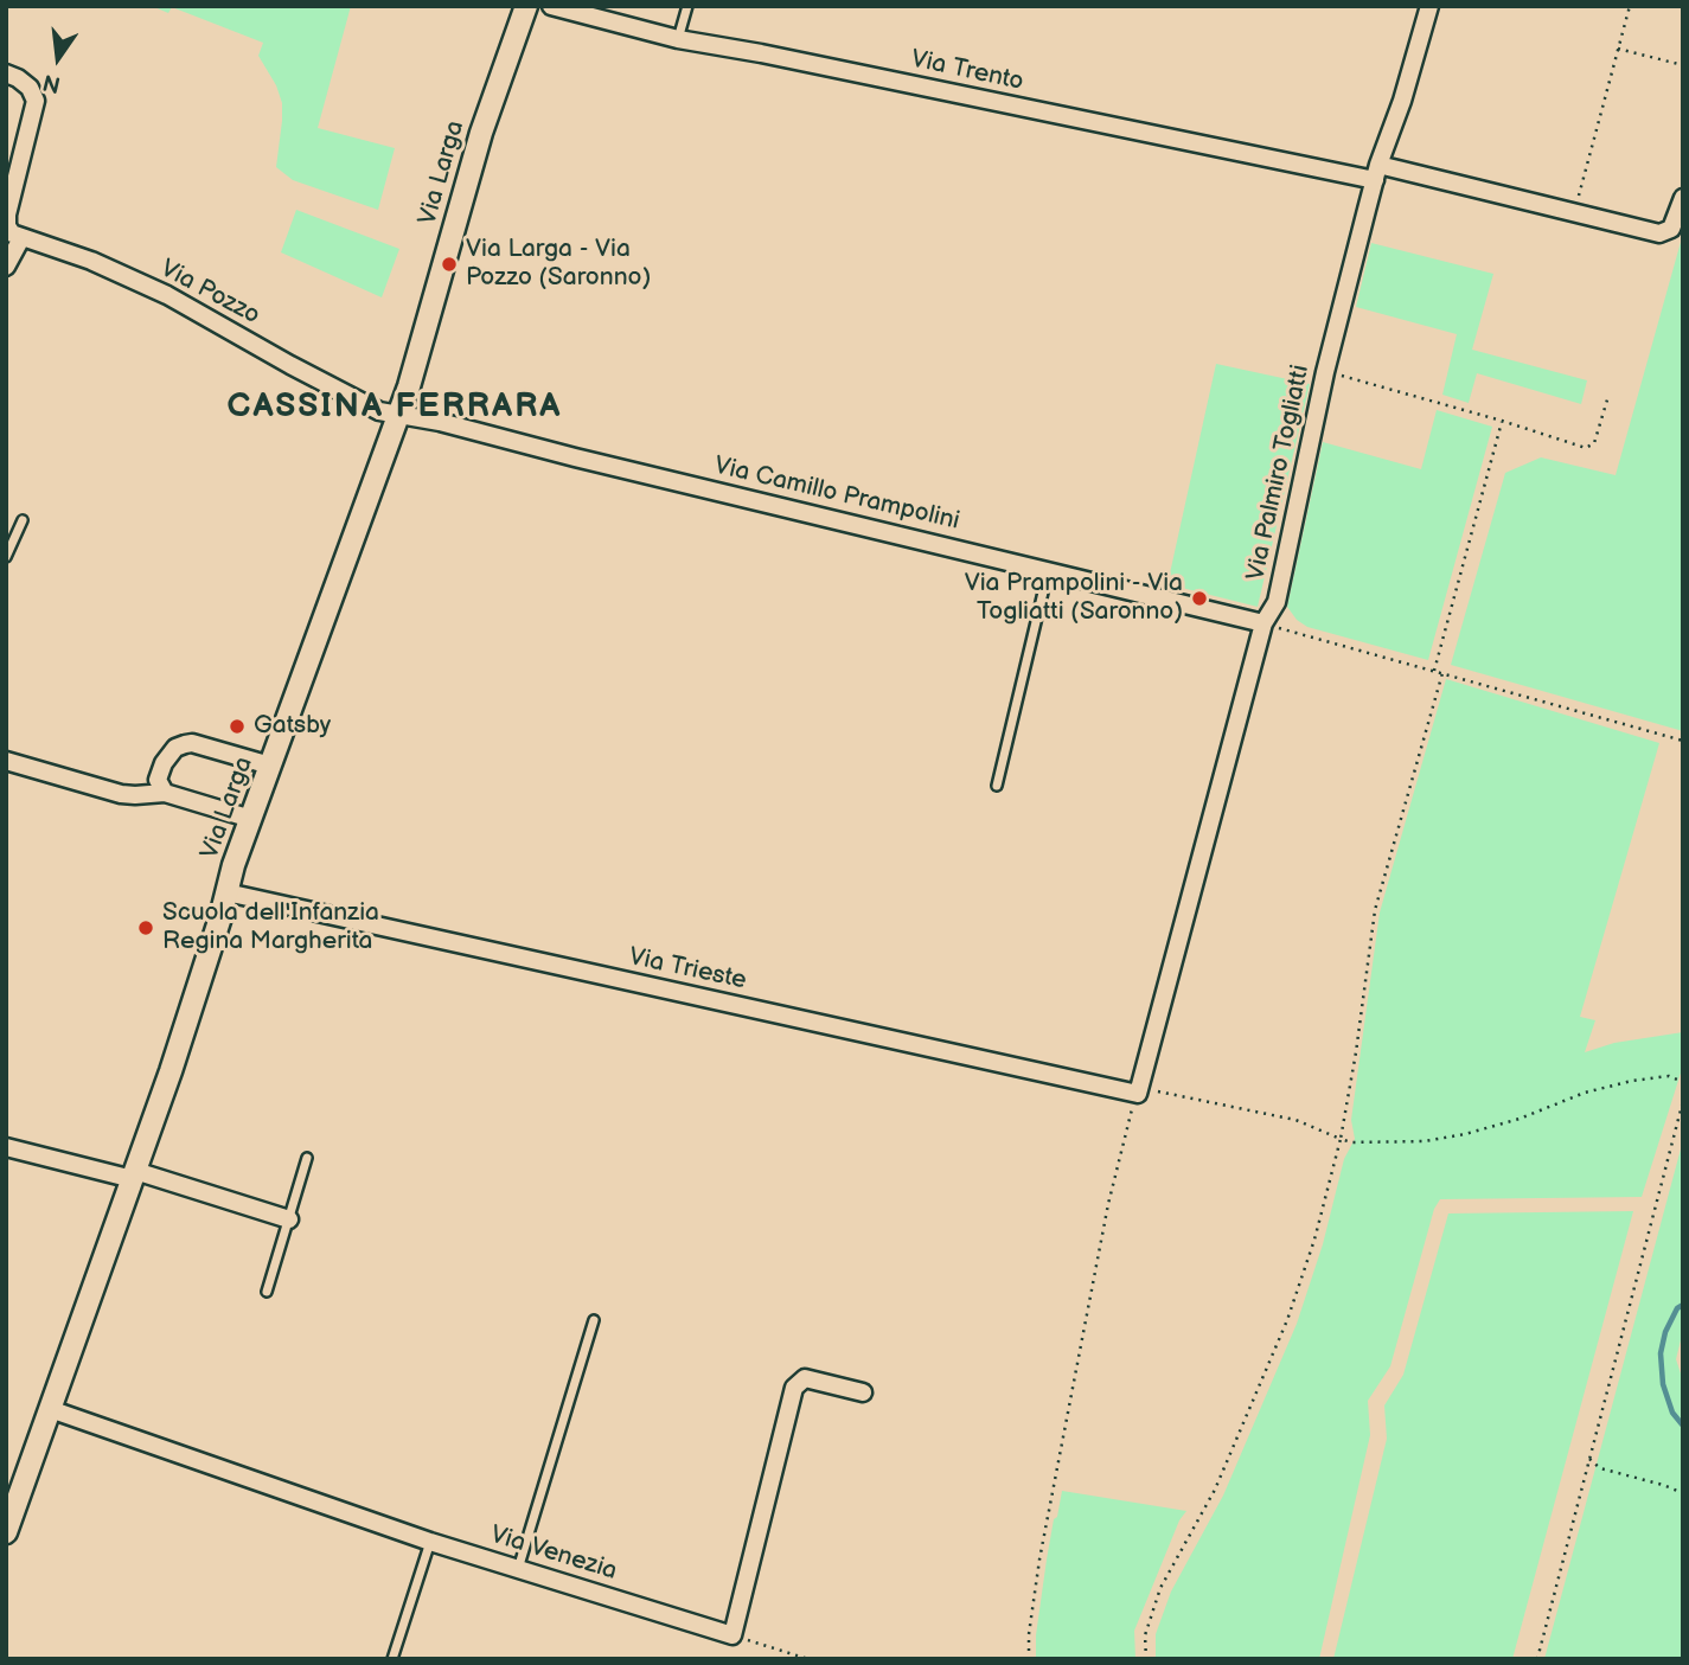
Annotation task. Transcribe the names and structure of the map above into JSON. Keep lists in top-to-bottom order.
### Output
{
  "streets": {
    "street": [
      "Via Trento",
      "Via Larga",
      "Via Pozzo",
      "Via Palmiro Togliatti",
      "Via Camillo Prampolini",
      "Via Trieste",
      "Via Venezia"
    ]
  },
  "crossings": [
    ["Via Trento", "Via Palmiro Togliatti"],
    ["Via Larga", "Via Pozzo"],
    ["Via Larga", "Via Camillo Prampolini"],
    ["Via Larga", "Via Trieste"],
    ["Via Larga", "Via Venezia"],
    ["Via Pozzo", "Via Camillo Prampolini"],
    ["Via Palmiro Togliatti", "Via Camillo Prampolini"],
    ["Via Palmiro Togliatti", "Via Trieste"]
  ],
  "districts": ["CASSINA FERRARA"],
  "places": [
    "Via Larga - Via Pozzo (Saronno)",
    "Via Prampolini - Via Togliatti (Saronno)",
    "Gatsby",
    "Scuola dell'Infanzia Regina Margherita"
  ],
  "north": "bottom"
}
